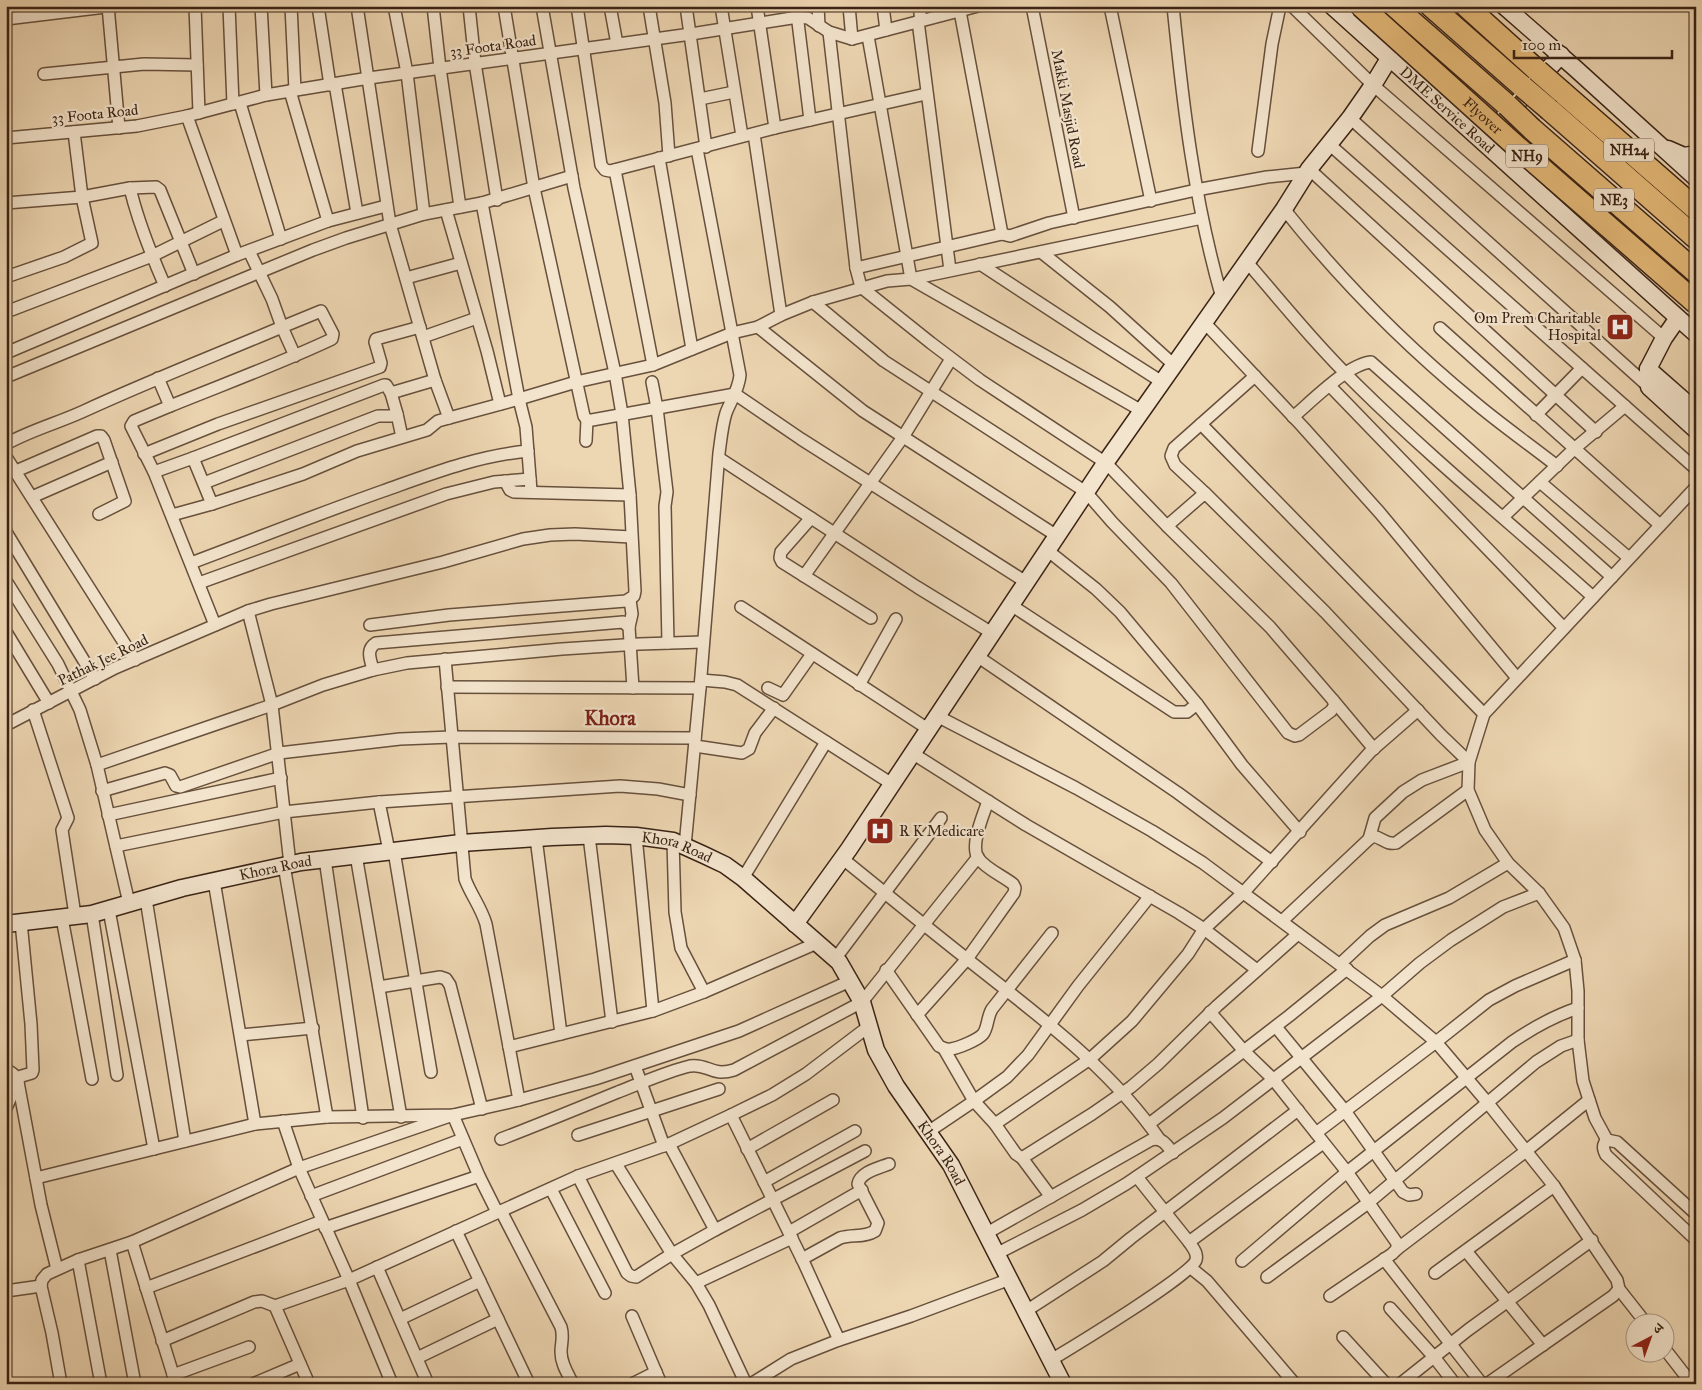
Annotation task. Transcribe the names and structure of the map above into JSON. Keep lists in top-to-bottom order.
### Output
{
  "streets": {
    "highway": [
      "Flyover",
      "NH24",
      "NH9",
      "NE3"
    ],
    "street": [
      "33 Foota Road",
      "Makki Masjid Road",
      "DME Service Road",
      "Pathak Jee Road",
      "Khora Road"
    ]
  },
  "districts": ["Khora"],
  "places": {
    "hospital": ["Om Prem Charitable Hospital", "R K Medicare"]
  },
  "scale_bar": "100 m",
  "north": "top right"
}
